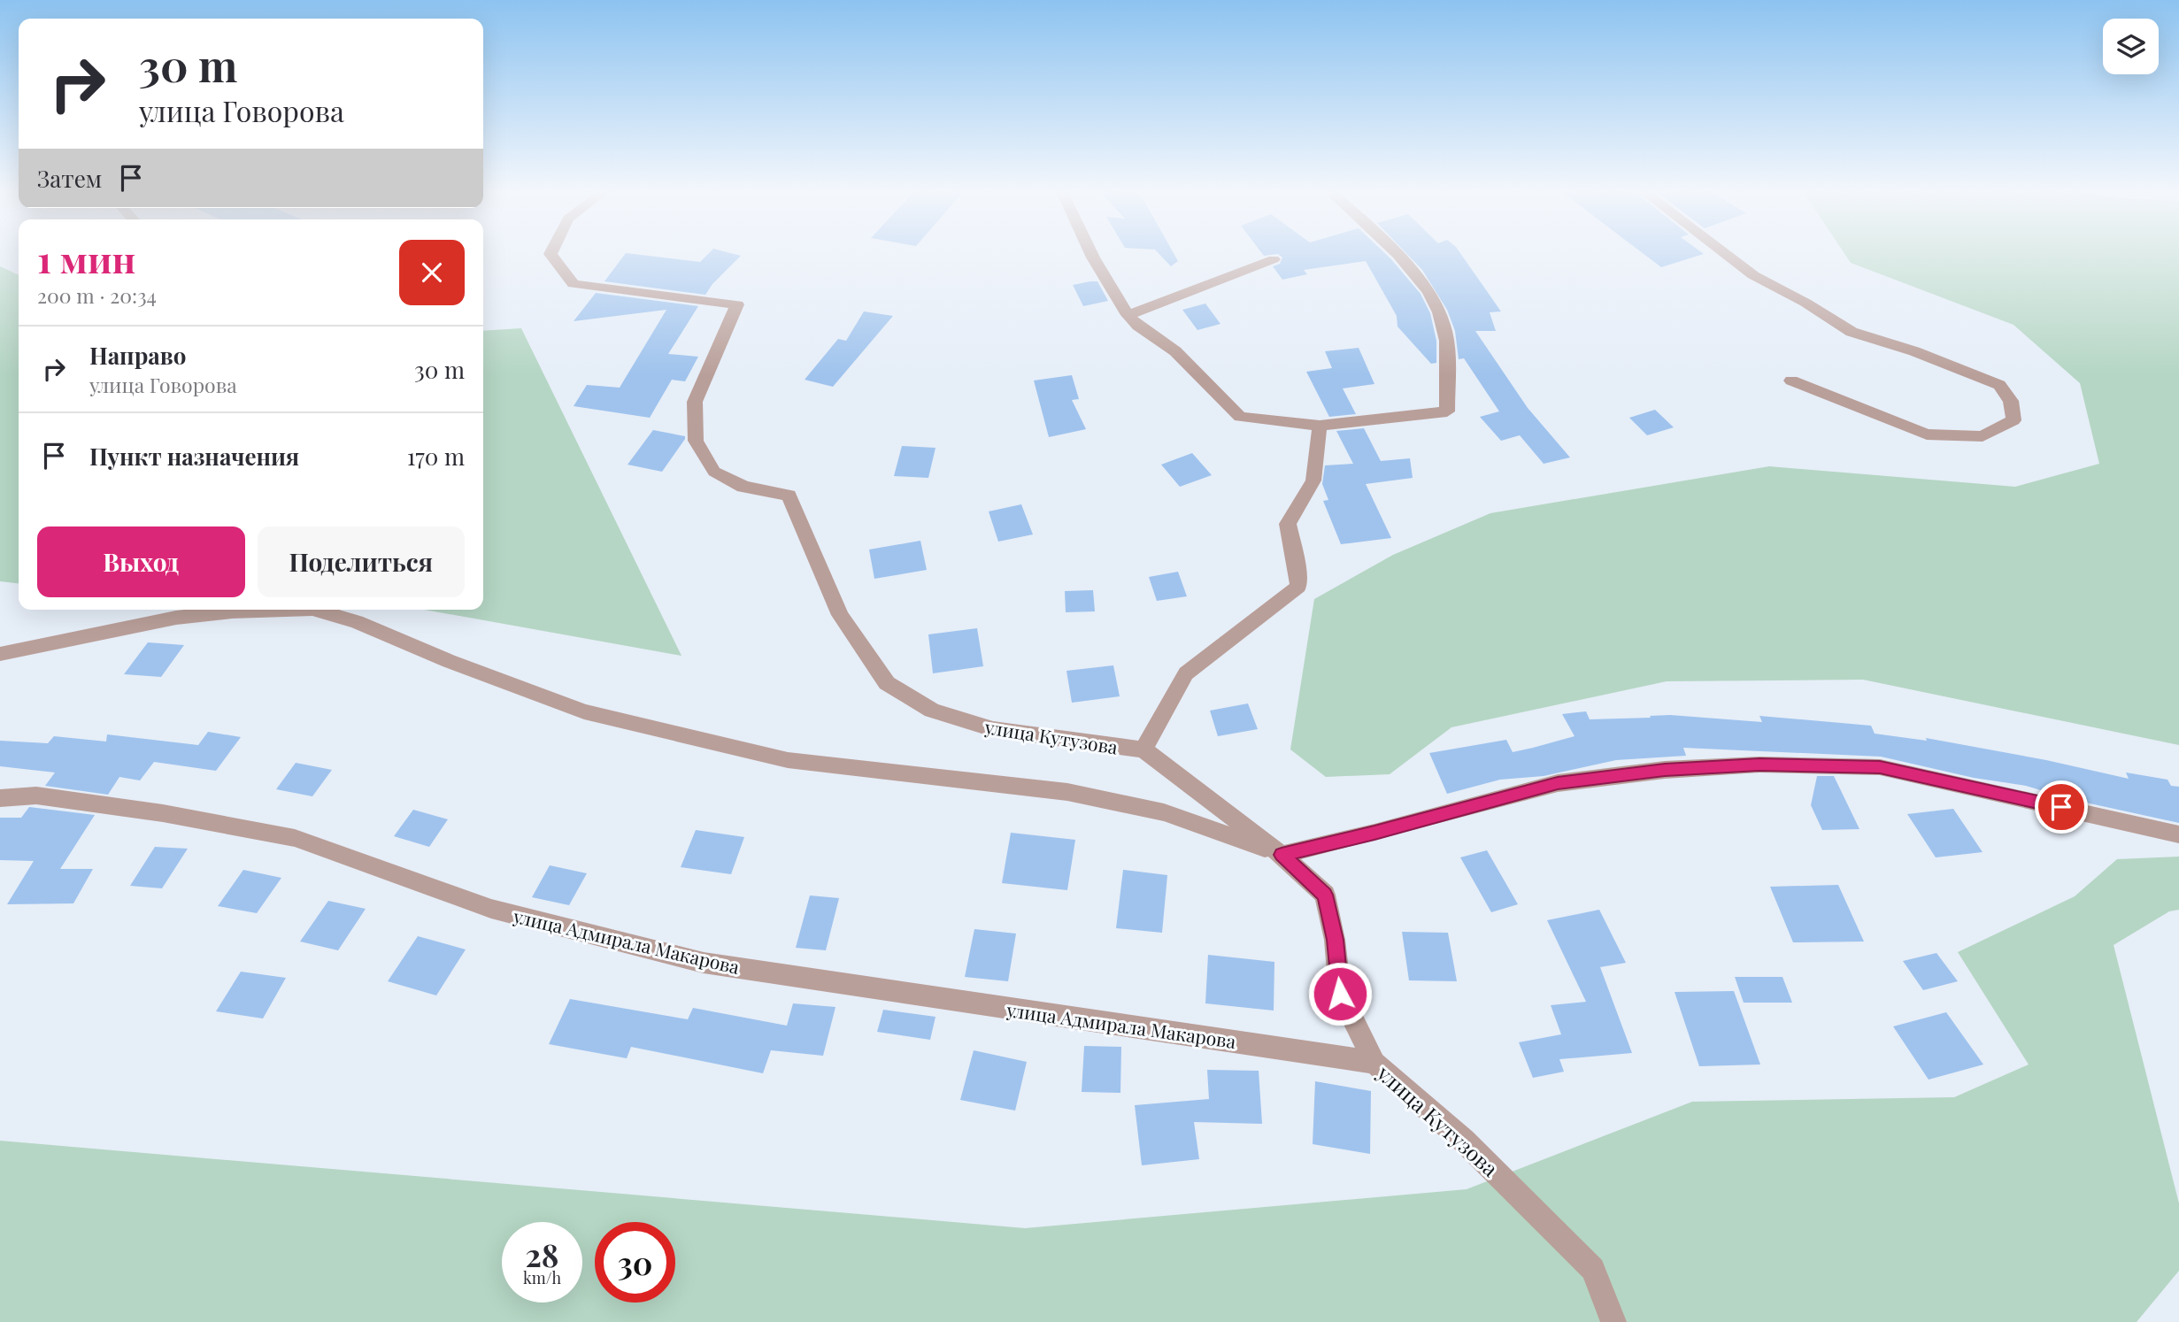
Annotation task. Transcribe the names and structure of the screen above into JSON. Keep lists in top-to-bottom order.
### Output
{
  "streets": {
    "street": ["улица Кутузова", "улица Адмирала Макарова"]
  },
  "crossings": [
    ["улица Кутузова", "улица Адмирала Макарова"]
  ],
  "page": {
    "turn": ["30 m", "улица Говорова"],
    "then": "Затем",
    "heading": ["1 мин", "200 m · 20:34"],
    "list": [
      {
        "name": "Направо",
        "note": "улица Говорова",
        "value": "30 m"
      },
      {
        "name": "Пункт назначения",
        "value": "170 m"
      }
    ],
    "buttons": ["Выход", "Поделиться"],
    "speed": "28 km/h",
    "limit": "30"
  }
}
